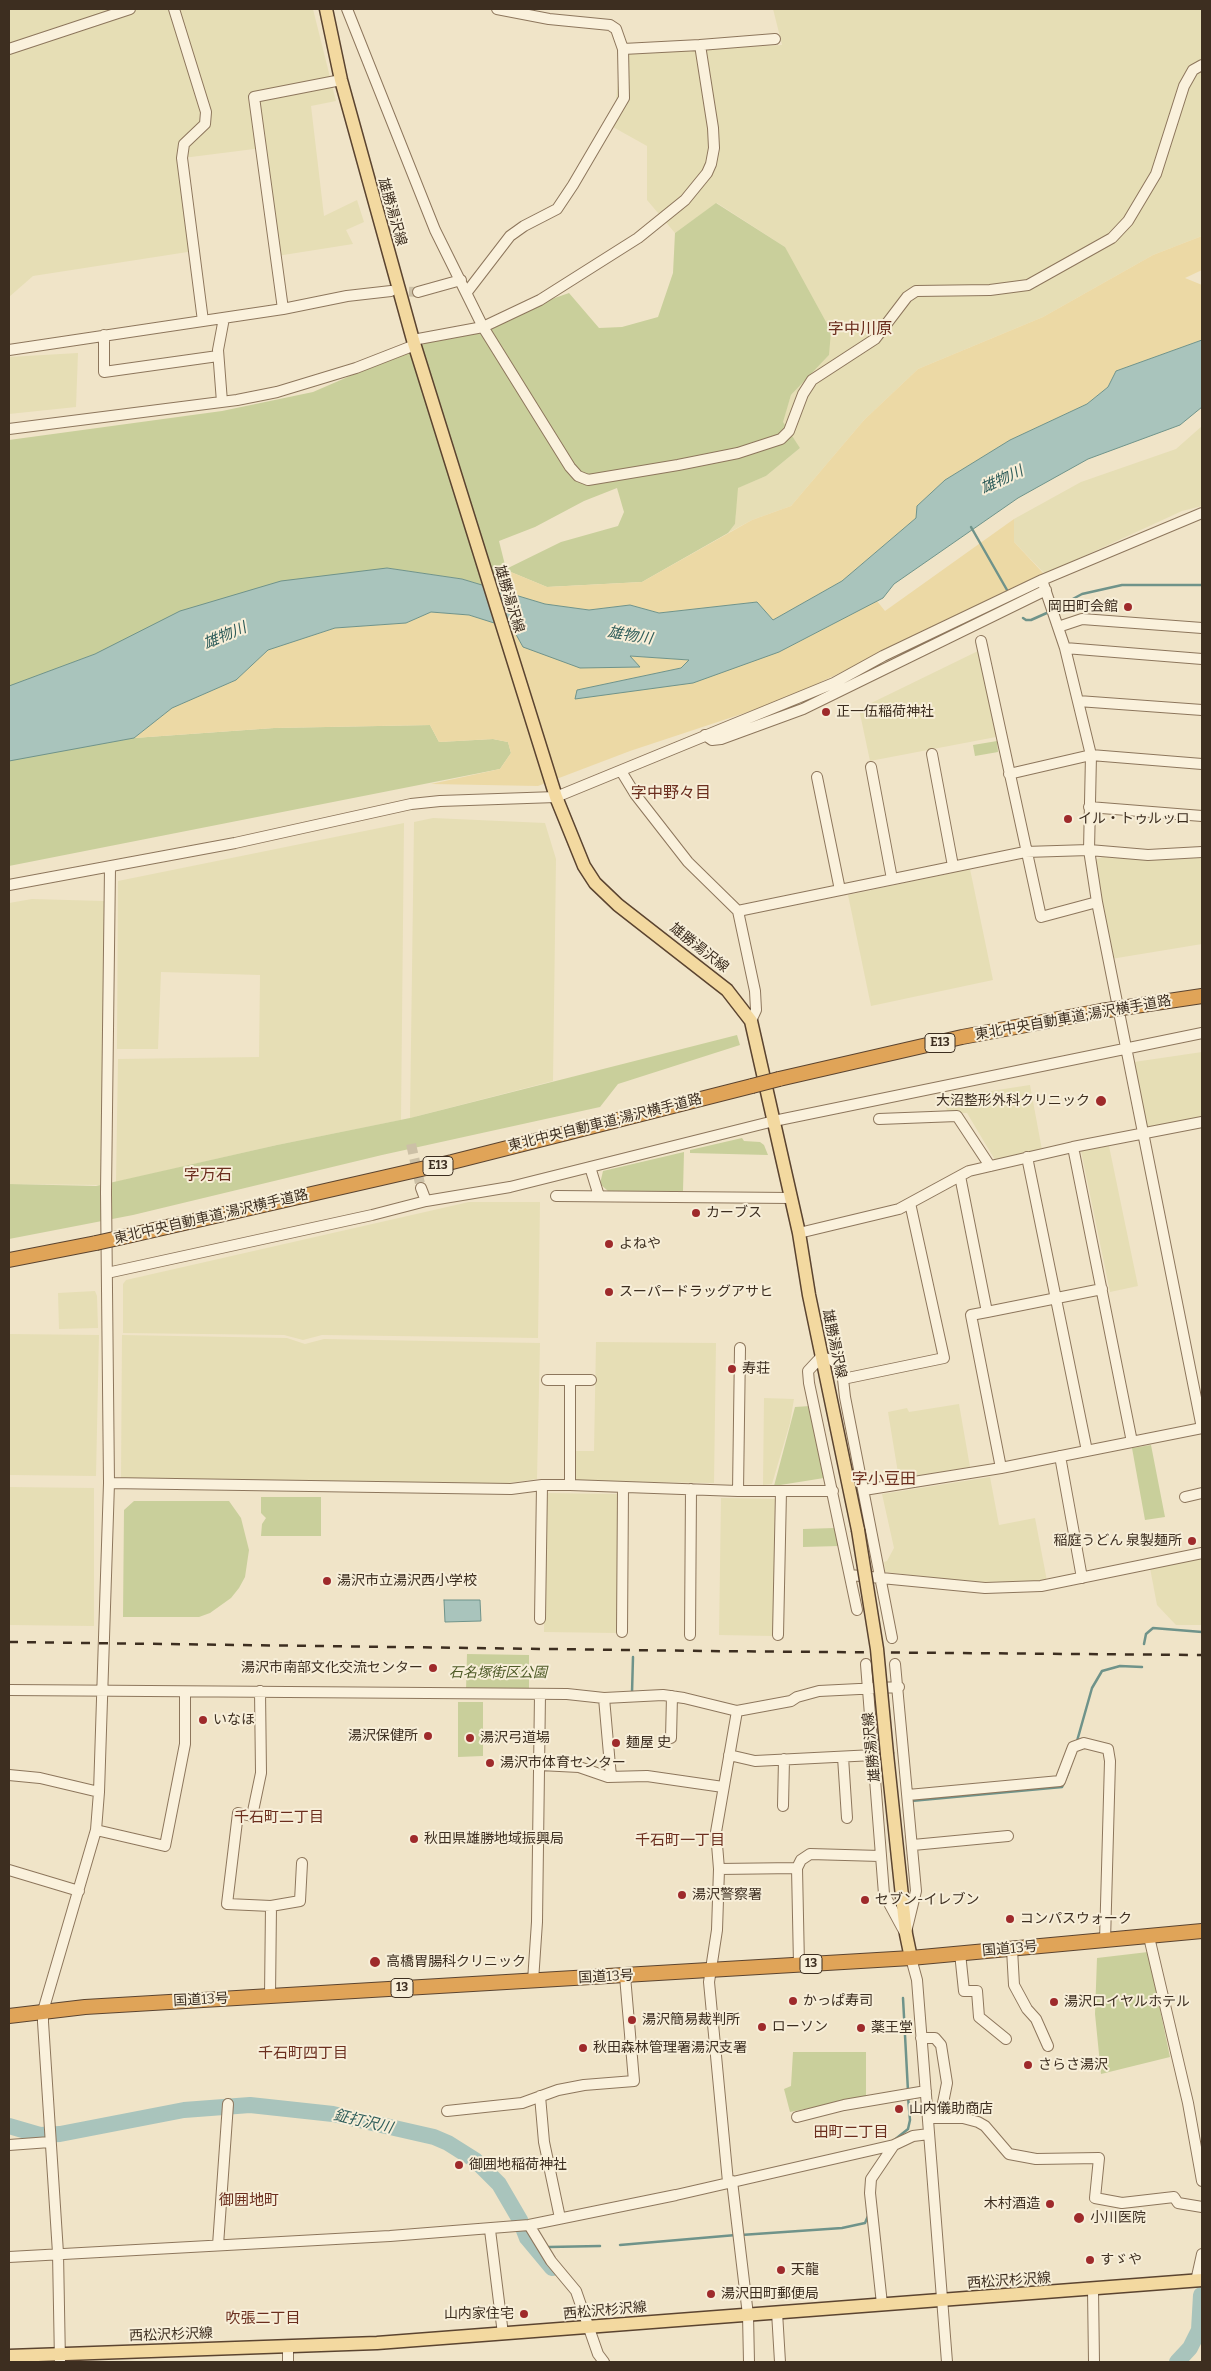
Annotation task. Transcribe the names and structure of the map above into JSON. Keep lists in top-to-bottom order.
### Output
{
  "streets": {
    "highway": [
      "東北中央自動車道;湯沢横手道路",
      "E13",
      "国道13号",
      "13"
    ],
    "main road": ["雄勝湯沢線", "西松沢杉沢線"]
  },
  "crossings": [
    ["雄勝湯沢線", "国道13号"]
  ],
  "districts": [
    "字中川原",
    "字中野々目",
    "字万石",
    "字小豆田",
    "千石町二丁目",
    "千石町一丁目",
    "千石町四丁目",
    "田町二丁目",
    "御囲地町",
    "吹張二丁目"
  ],
  "water": ["雄物川", "鉦打沢川"],
  "parks": ["石名塚街区公園"],
  "places": [
    "岡田町会館",
    "正一伍稲荷神社",
    "イル・トゥルッロ",
    "大沼整形外科クリニック",
    "カーブス",
    "よねや",
    "スーパードラッグアサヒ",
    "寿荘",
    "稲庭うどん 泉製麺所",
    "湯沢市立湯沢西小学校",
    "湯沢市南部文化交流センター",
    "いなほ",
    "湯沢保健所",
    "湯沢弓道場",
    "麺屋 史",
    "湯沢市体育センター",
    "秋田県雄勝地域振興局",
    "湯沢警察署",
    "セブン-イレブン",
    "コンパスウォーク",
    "高橋胃腸科クリニック",
    "かっぱ寿司",
    "湯沢ロイヤルホテル",
    "湯沢簡易裁判所",
    "ローソン",
    "薬王堂",
    "秋田森林管理署湯沢支署",
    "さらさ湯沢",
    "山内儀助商店",
    "御囲地稲荷神社",
    "木村酒造",
    "小川医院",
    "すゞや",
    "天龍",
    "湯沢田町郵便局",
    "山内家住宅"
  ]
}
